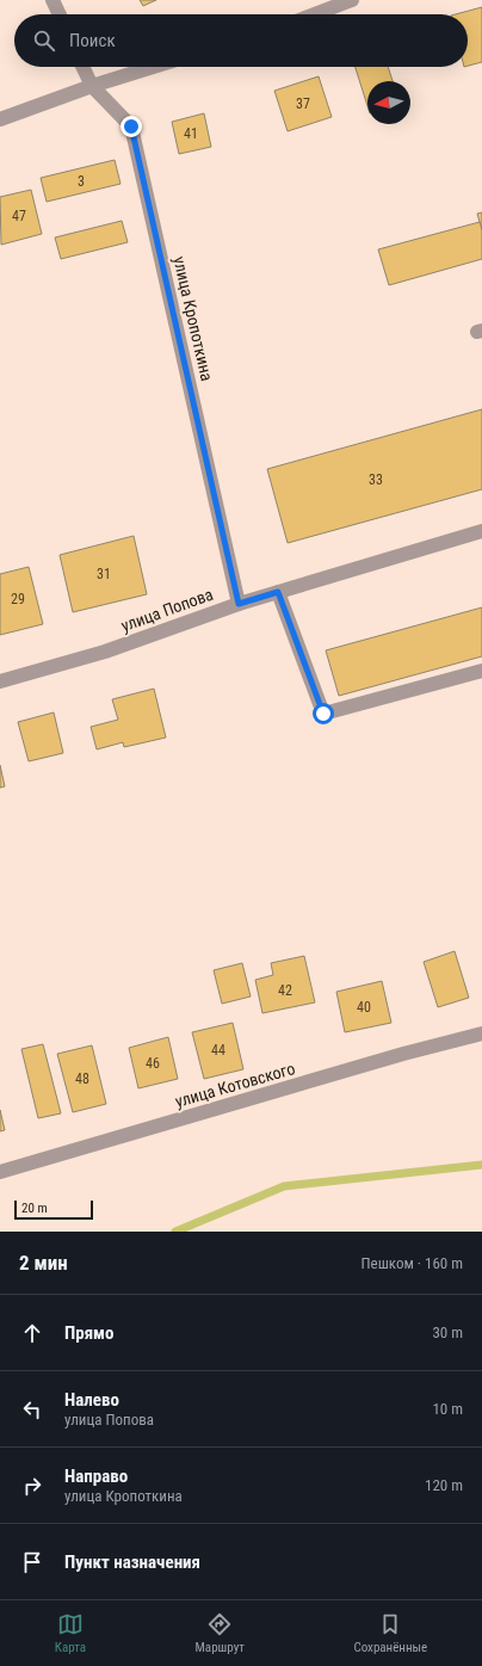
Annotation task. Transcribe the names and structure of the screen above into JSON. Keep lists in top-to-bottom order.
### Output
{
  "streets": {
    "street": ["улица Кропоткина", "улица Попова", "улица Котовского"]
  },
  "crossings": [
    ["улица Кропоткина", "улица Попова"]
  ],
  "house_numbers": [
    "37",
    "41",
    "3",
    "47",
    "33",
    "31",
    "29",
    "42",
    "40",
    "44",
    "46",
    "48"
  ],
  "scale_bar": "20 m",
  "north": "left",
  "page": {
    "search": "Поиск",
    "scale": "20 m",
    "heading": ["2 мин", "Пешком · 160 m"],
    "list": [
      ["Прямо", "30 m"],
      ["Налево", "улица Попова", "10 m"],
      ["Направо", "улица Кропоткина", "120 m"],
      "Пункт назначения"
    ],
    "nav": ["Карта", "Маршрут", "Сохранённые"]
  }
}
